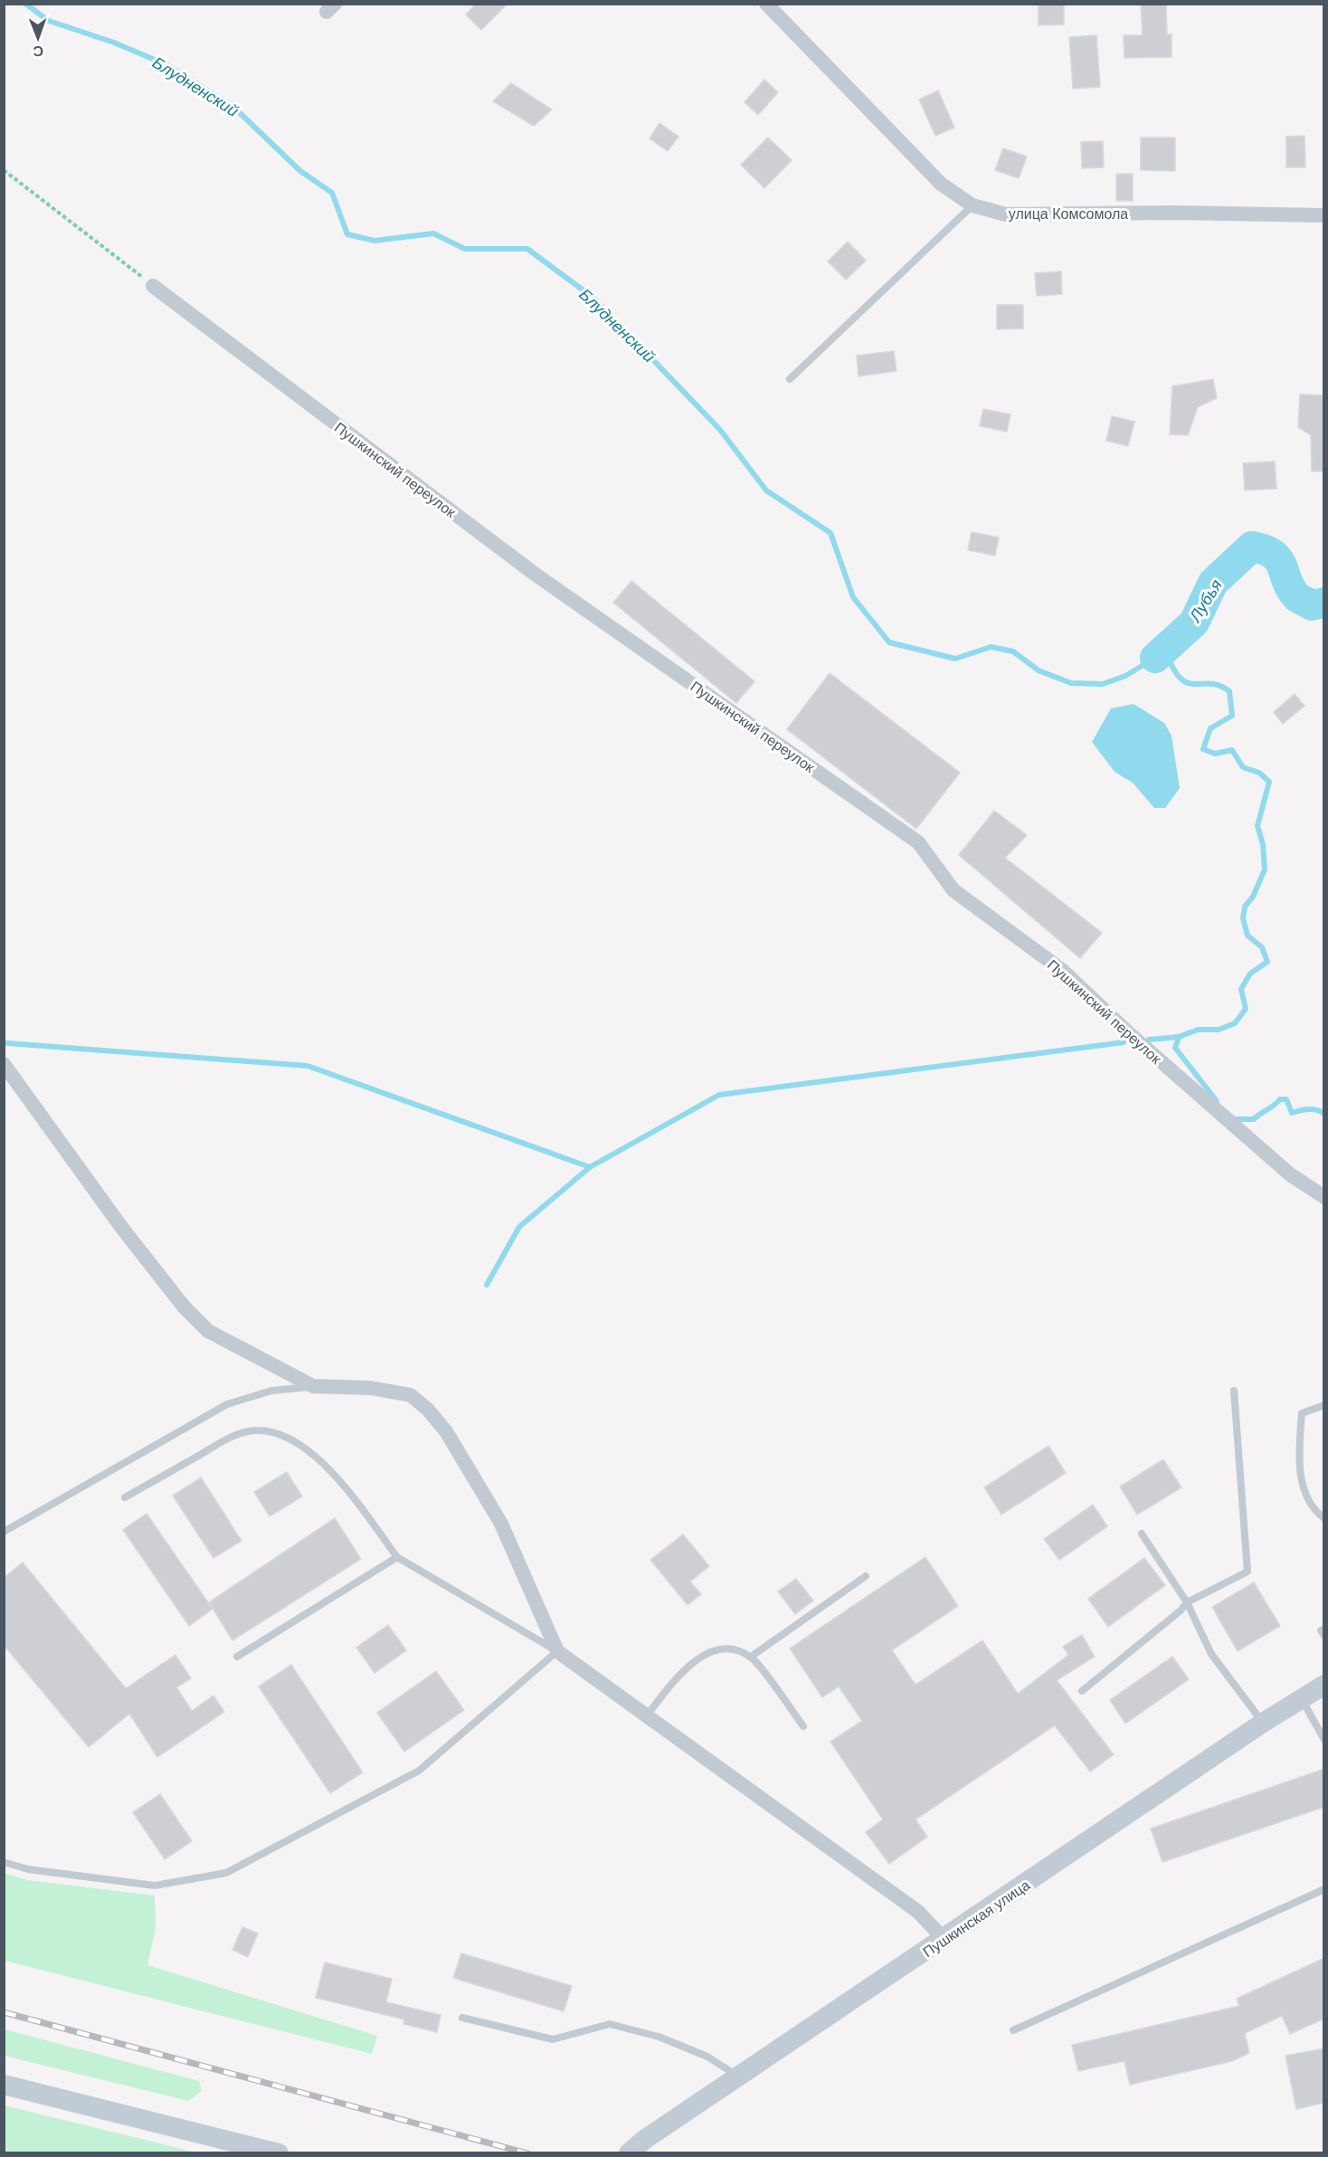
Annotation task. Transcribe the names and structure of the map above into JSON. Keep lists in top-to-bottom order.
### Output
{
  "streets": {
    "street": ["улица Комсомола", "Пушкинский переулок", "Пушкинская улица"]
  },
  "water": ["Блудненский", "Лубья"],
  "north": "bottom"
}
